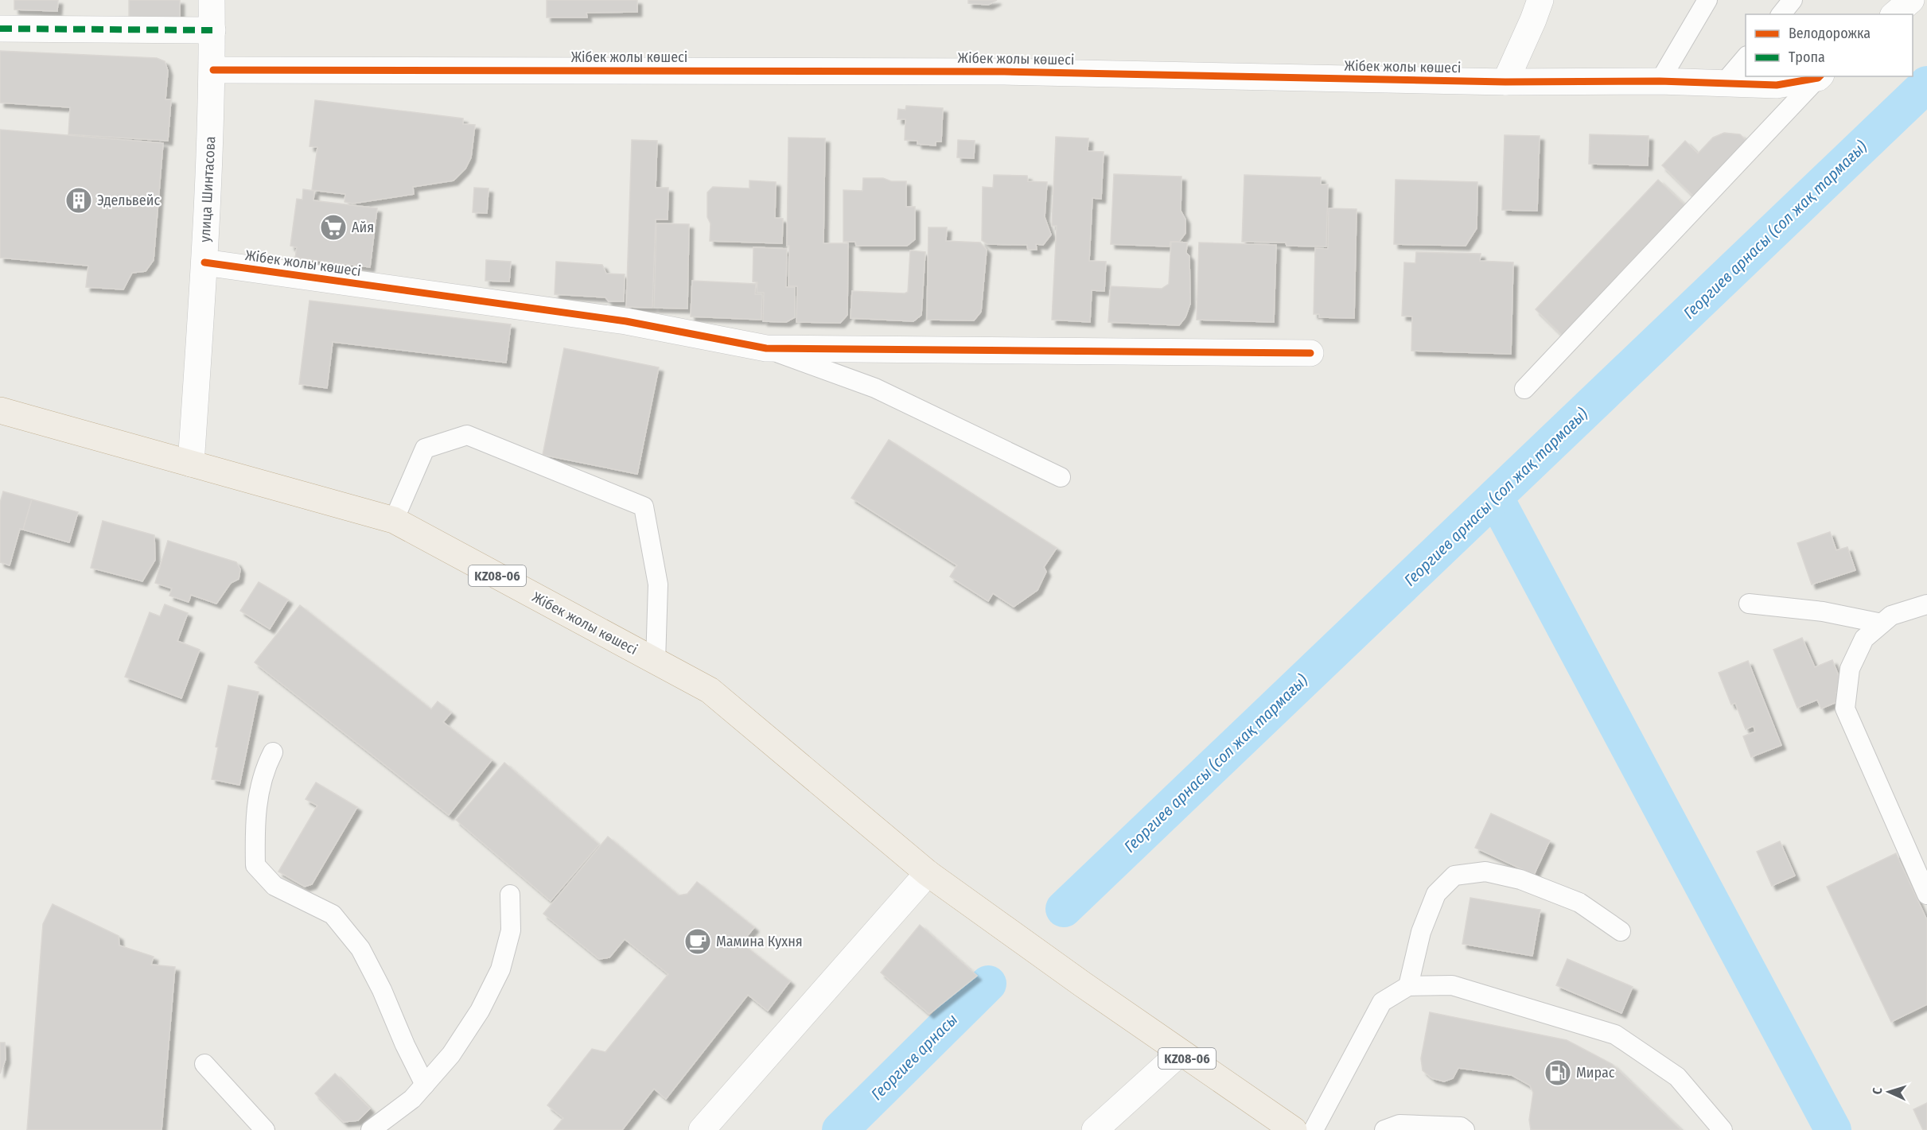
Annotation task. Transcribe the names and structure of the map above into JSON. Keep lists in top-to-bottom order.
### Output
{
  "streets": {
    "highway": ["Жібек жолы көшесі", "KZ08-06"],
    "street": ["улица Шинтасова"]
  },
  "crossings": [
    ["Жібек жолы көшесі", "улица Шинтасова"],
    ["Жібек жолы көшесі", "KZ08-06"]
  ],
  "water": ["Георгиев арнасы (сол жақ тармағы)", "Георгиев арнасы"],
  "places": {
    "building": ["Эдельвейс"],
    "supermarket": ["Айя"],
    "cafe": ["Мамина Кухня"],
    "fuel station": ["Мирас"]
  },
  "legend": ["Велодорожка", "Тропа"],
  "north": "left"
}
